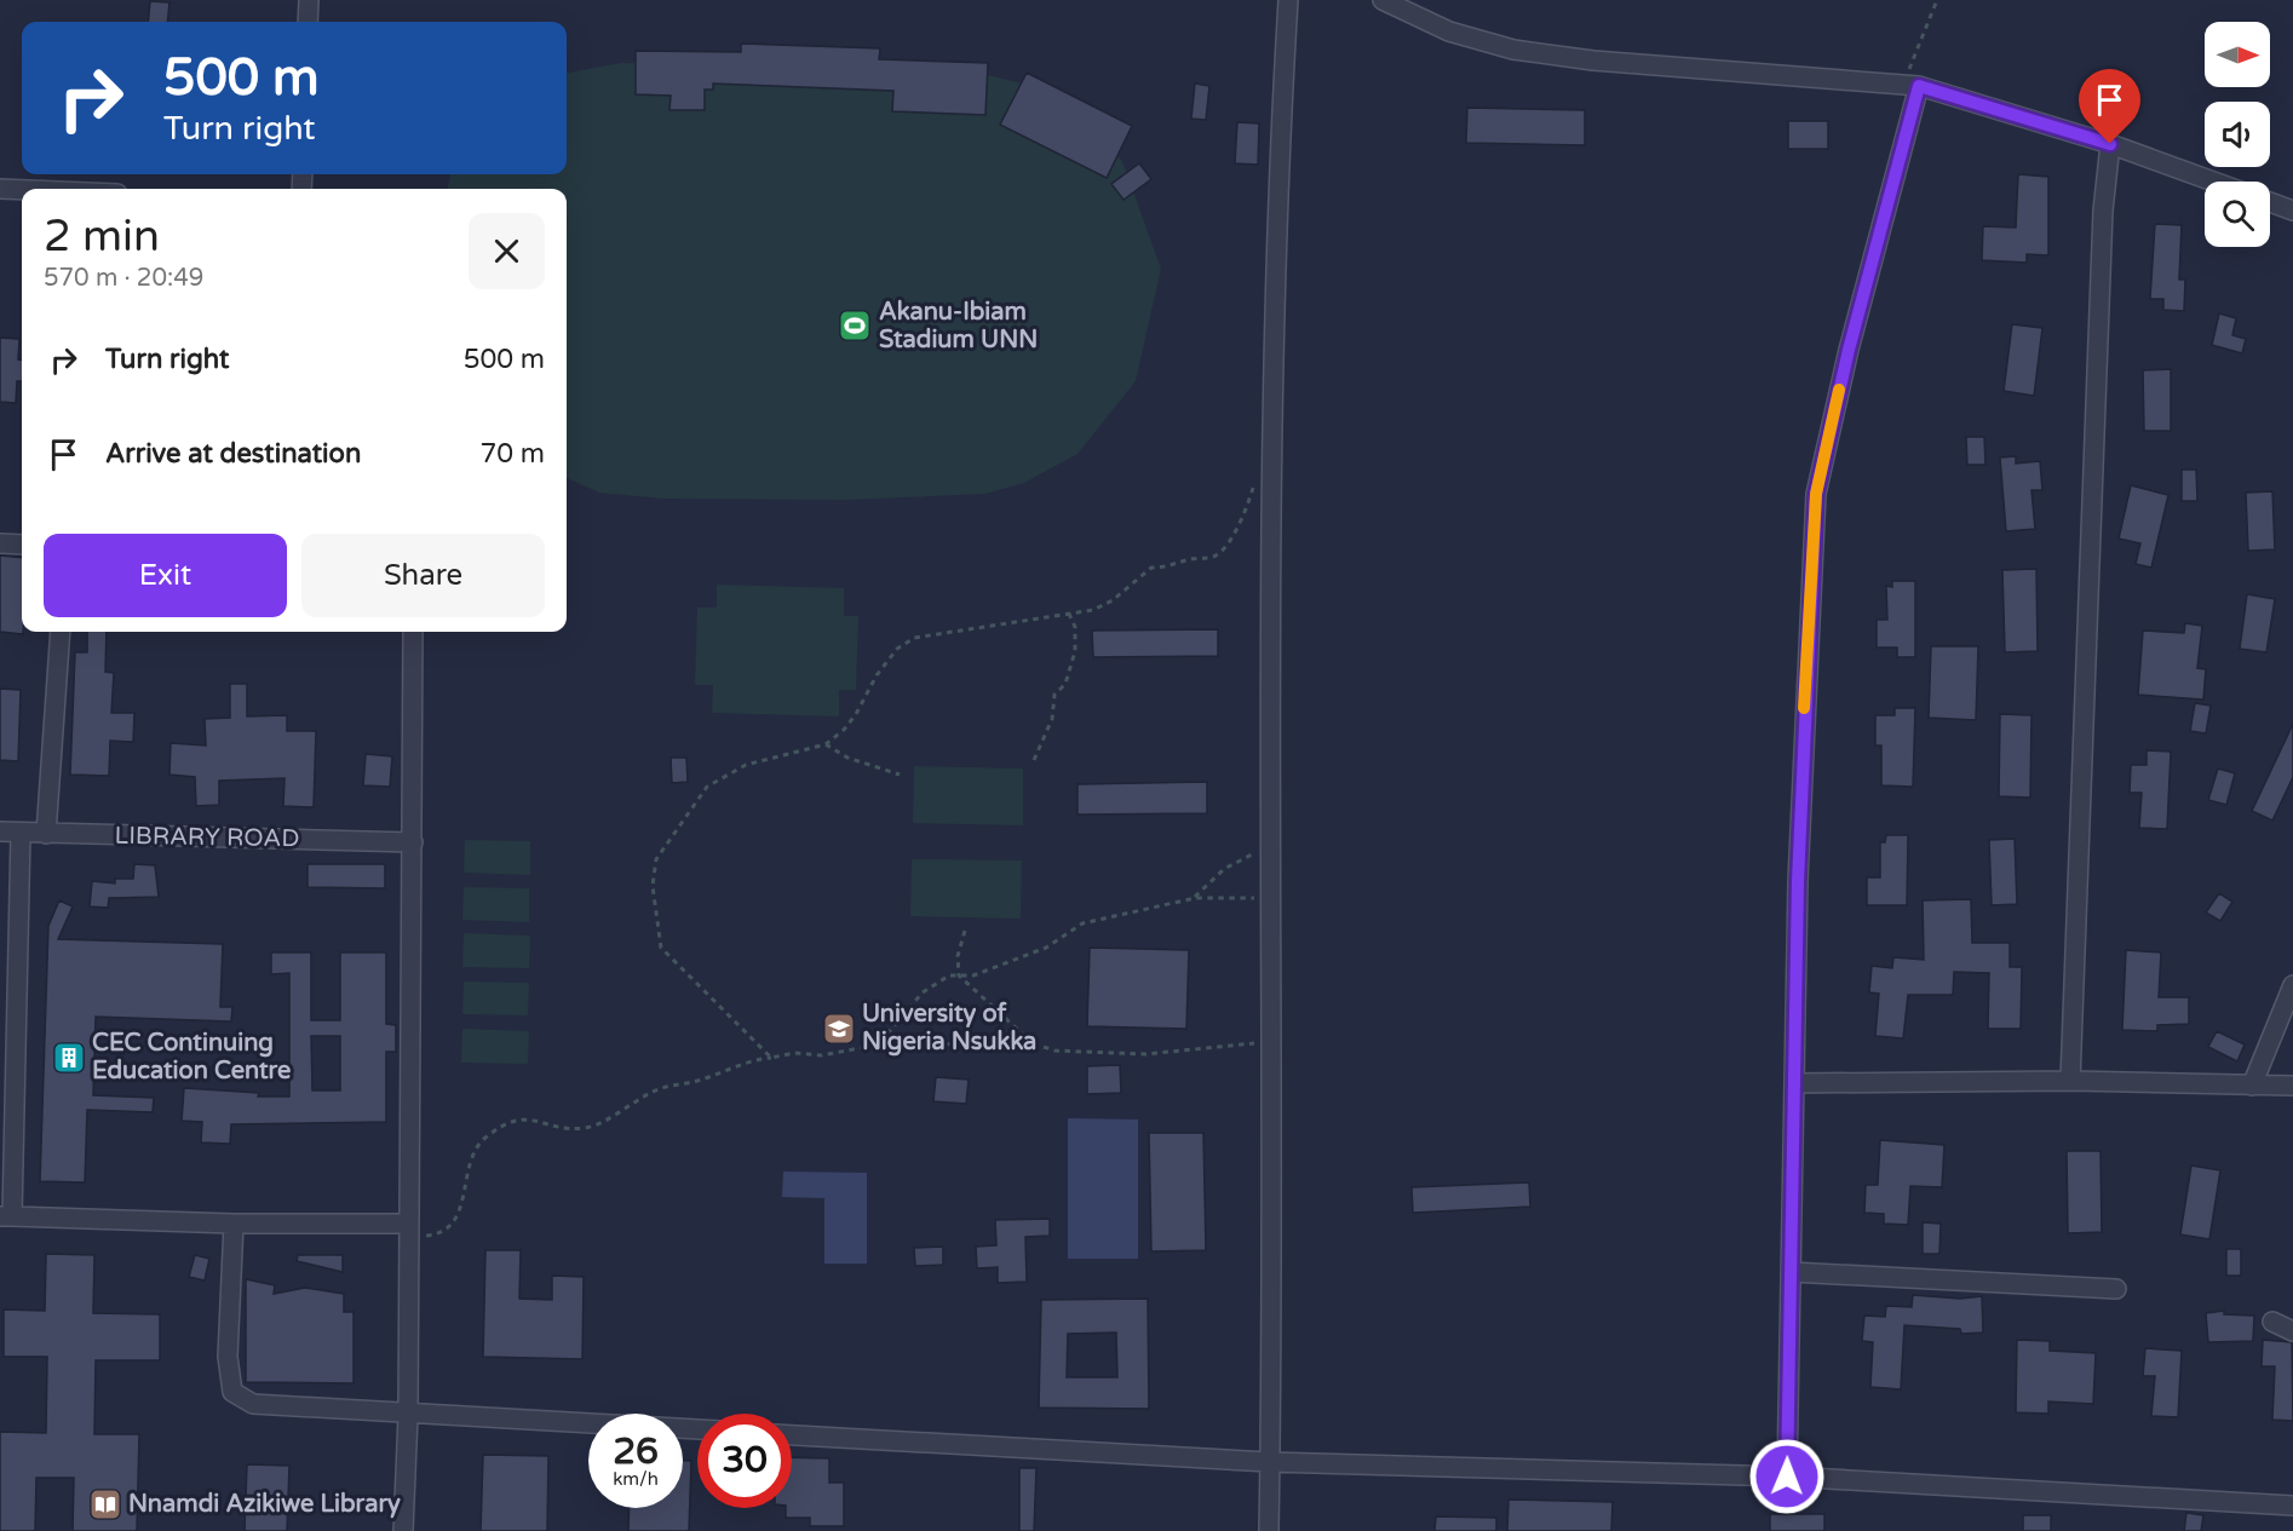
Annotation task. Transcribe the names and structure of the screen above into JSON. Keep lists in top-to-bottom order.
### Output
{
  "streets": {
    "street": ["LIBRARY ROAD"]
  },
  "places": {
    "sports": ["Akanu-Ibiam Stadium UNN"],
    "school or university": ["University of Nigeria Nsukka"],
    "building": ["CEC Continuing Education Centre"],
    "library": ["Nnamdi Azikiwe Library"]
  },
  "north": "right",
  "page": {
    "turn": ["500 m", "Turn right"],
    "heading": ["2 min", "570 m · 20:49"],
    "list": [
      {
        "name": "Turn right",
        "value": "500 m"
      },
      {
        "name": "Arrive at destination",
        "value": "70 m"
      }
    ],
    "buttons": ["Exit", "Share"],
    "speed": "26 km/h",
    "limit": "30"
  }
}
